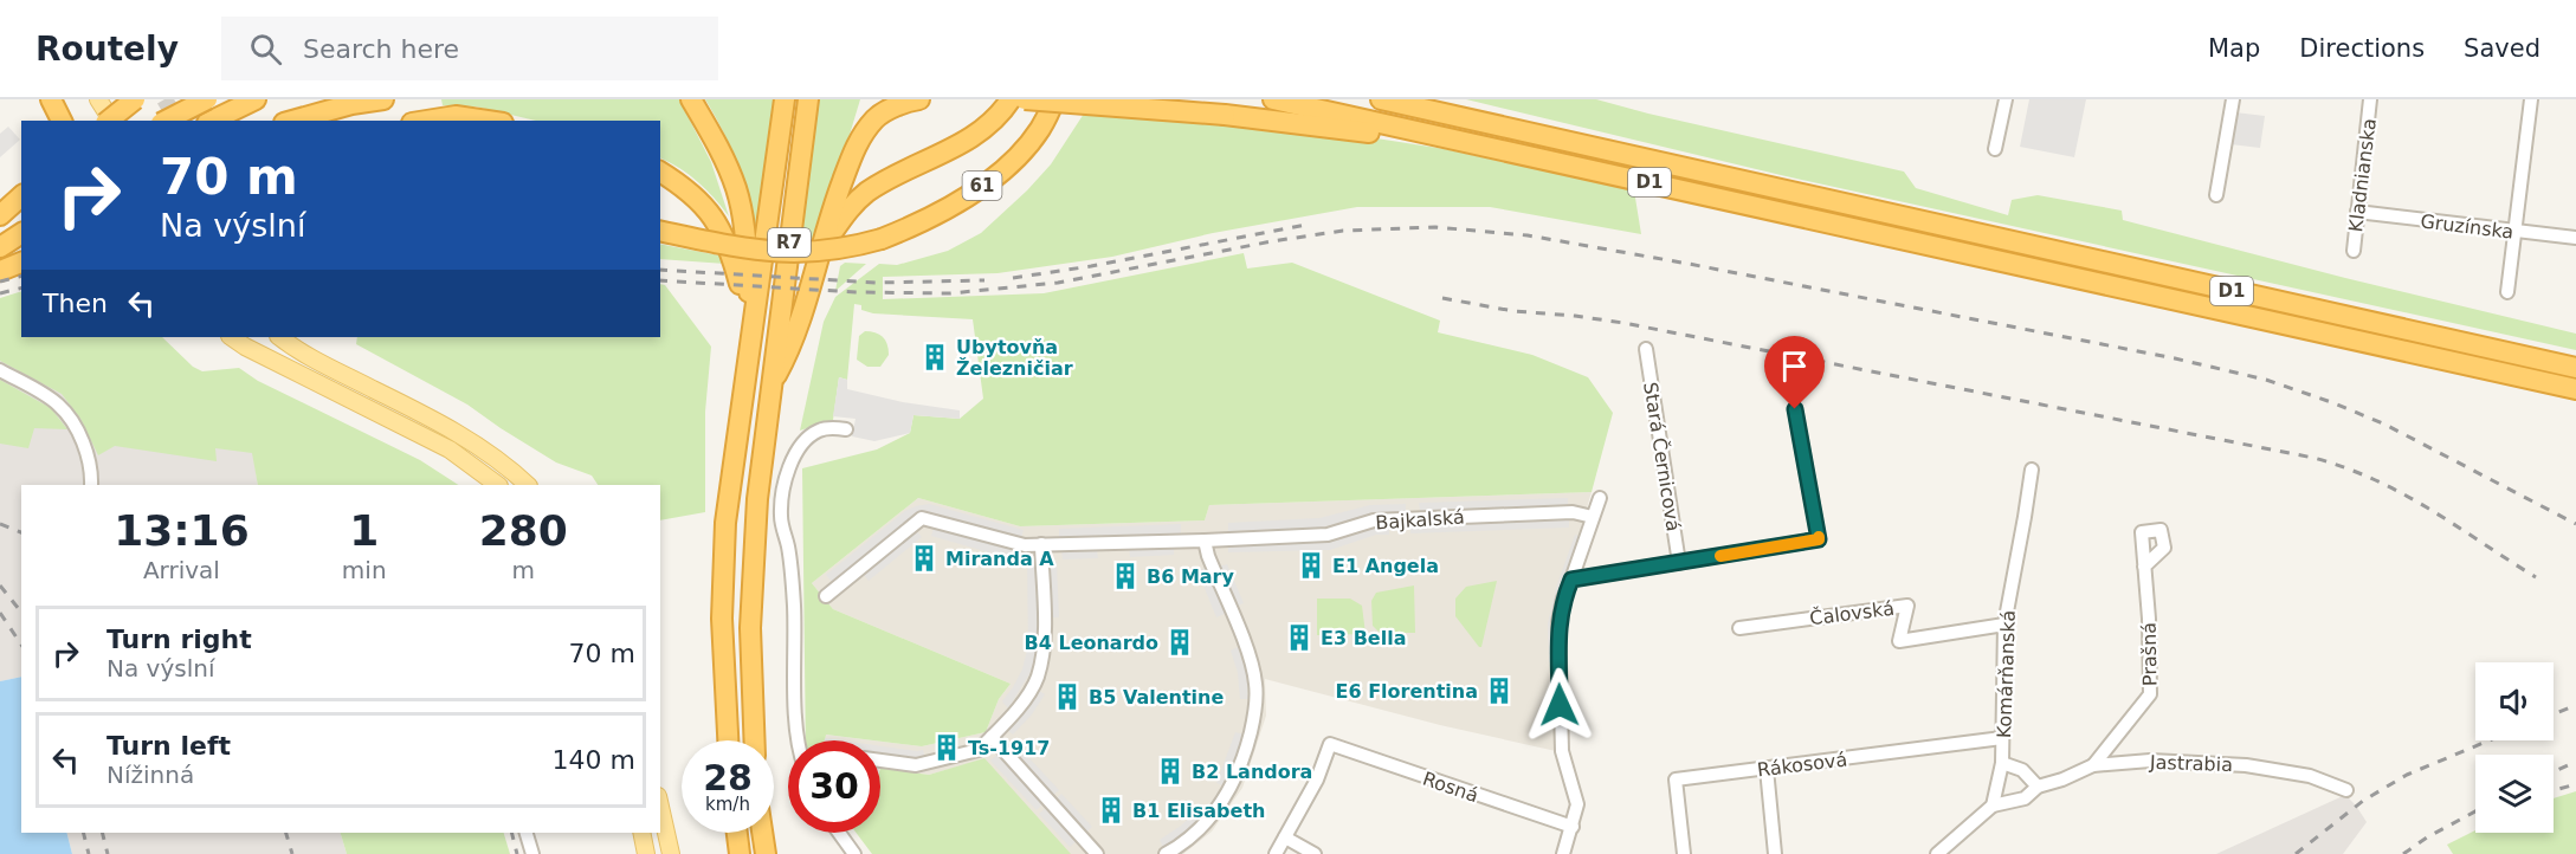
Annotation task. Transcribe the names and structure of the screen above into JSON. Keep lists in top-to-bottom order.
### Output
{
  "streets": {
    "highway": ["D1", "61", "R7"],
    "street": [
      "Kladnianska",
      "Gruzínska",
      "Stará Černicová",
      "Bajkalská",
      "Čalovská",
      "Prašná",
      "Komárňanská",
      "Jastrabia",
      "Rákosová",
      "Rosná"
    ]
  },
  "crossings": [
    ["Kladnianska", "Gruzínska"],
    ["Čalovská", "Komárňanská"],
    ["Prašná", "Jastrabia"],
    ["Komárňanská", "Jastrabia"],
    ["Komárňanská", "Rákosová"]
  ],
  "places": {
    "building": [
      "Ubytovňa Železničiar",
      "Miranda A",
      "E1 Angela",
      "B6 Mary",
      "E3 Bella",
      "B4 Leonardo",
      "E6 Florentina",
      "B5 Valentine",
      "Ts-1917",
      "B2 Landora",
      "B1 Elisabeth"
    ]
  },
  "page": {
    "header": "Routely",
    "search": "Search here",
    "nav": ["Map", "Directions", "Saved"],
    "turn": ["70 m", "Na výslní"],
    "then": "Then",
    "eta": [
      "13:16",
      "Arrival",
      "1",
      "min",
      "280",
      "m"
    ],
    "list": [
      {
        "name": "Turn right",
        "note": "Na výslní",
        "value": "70 m"
      },
      {
        "name": "Turn left",
        "note": "Nížinná",
        "value": "140 m"
      }
    ],
    "speed": "28 km/h",
    "limit": "30"
  }
}
